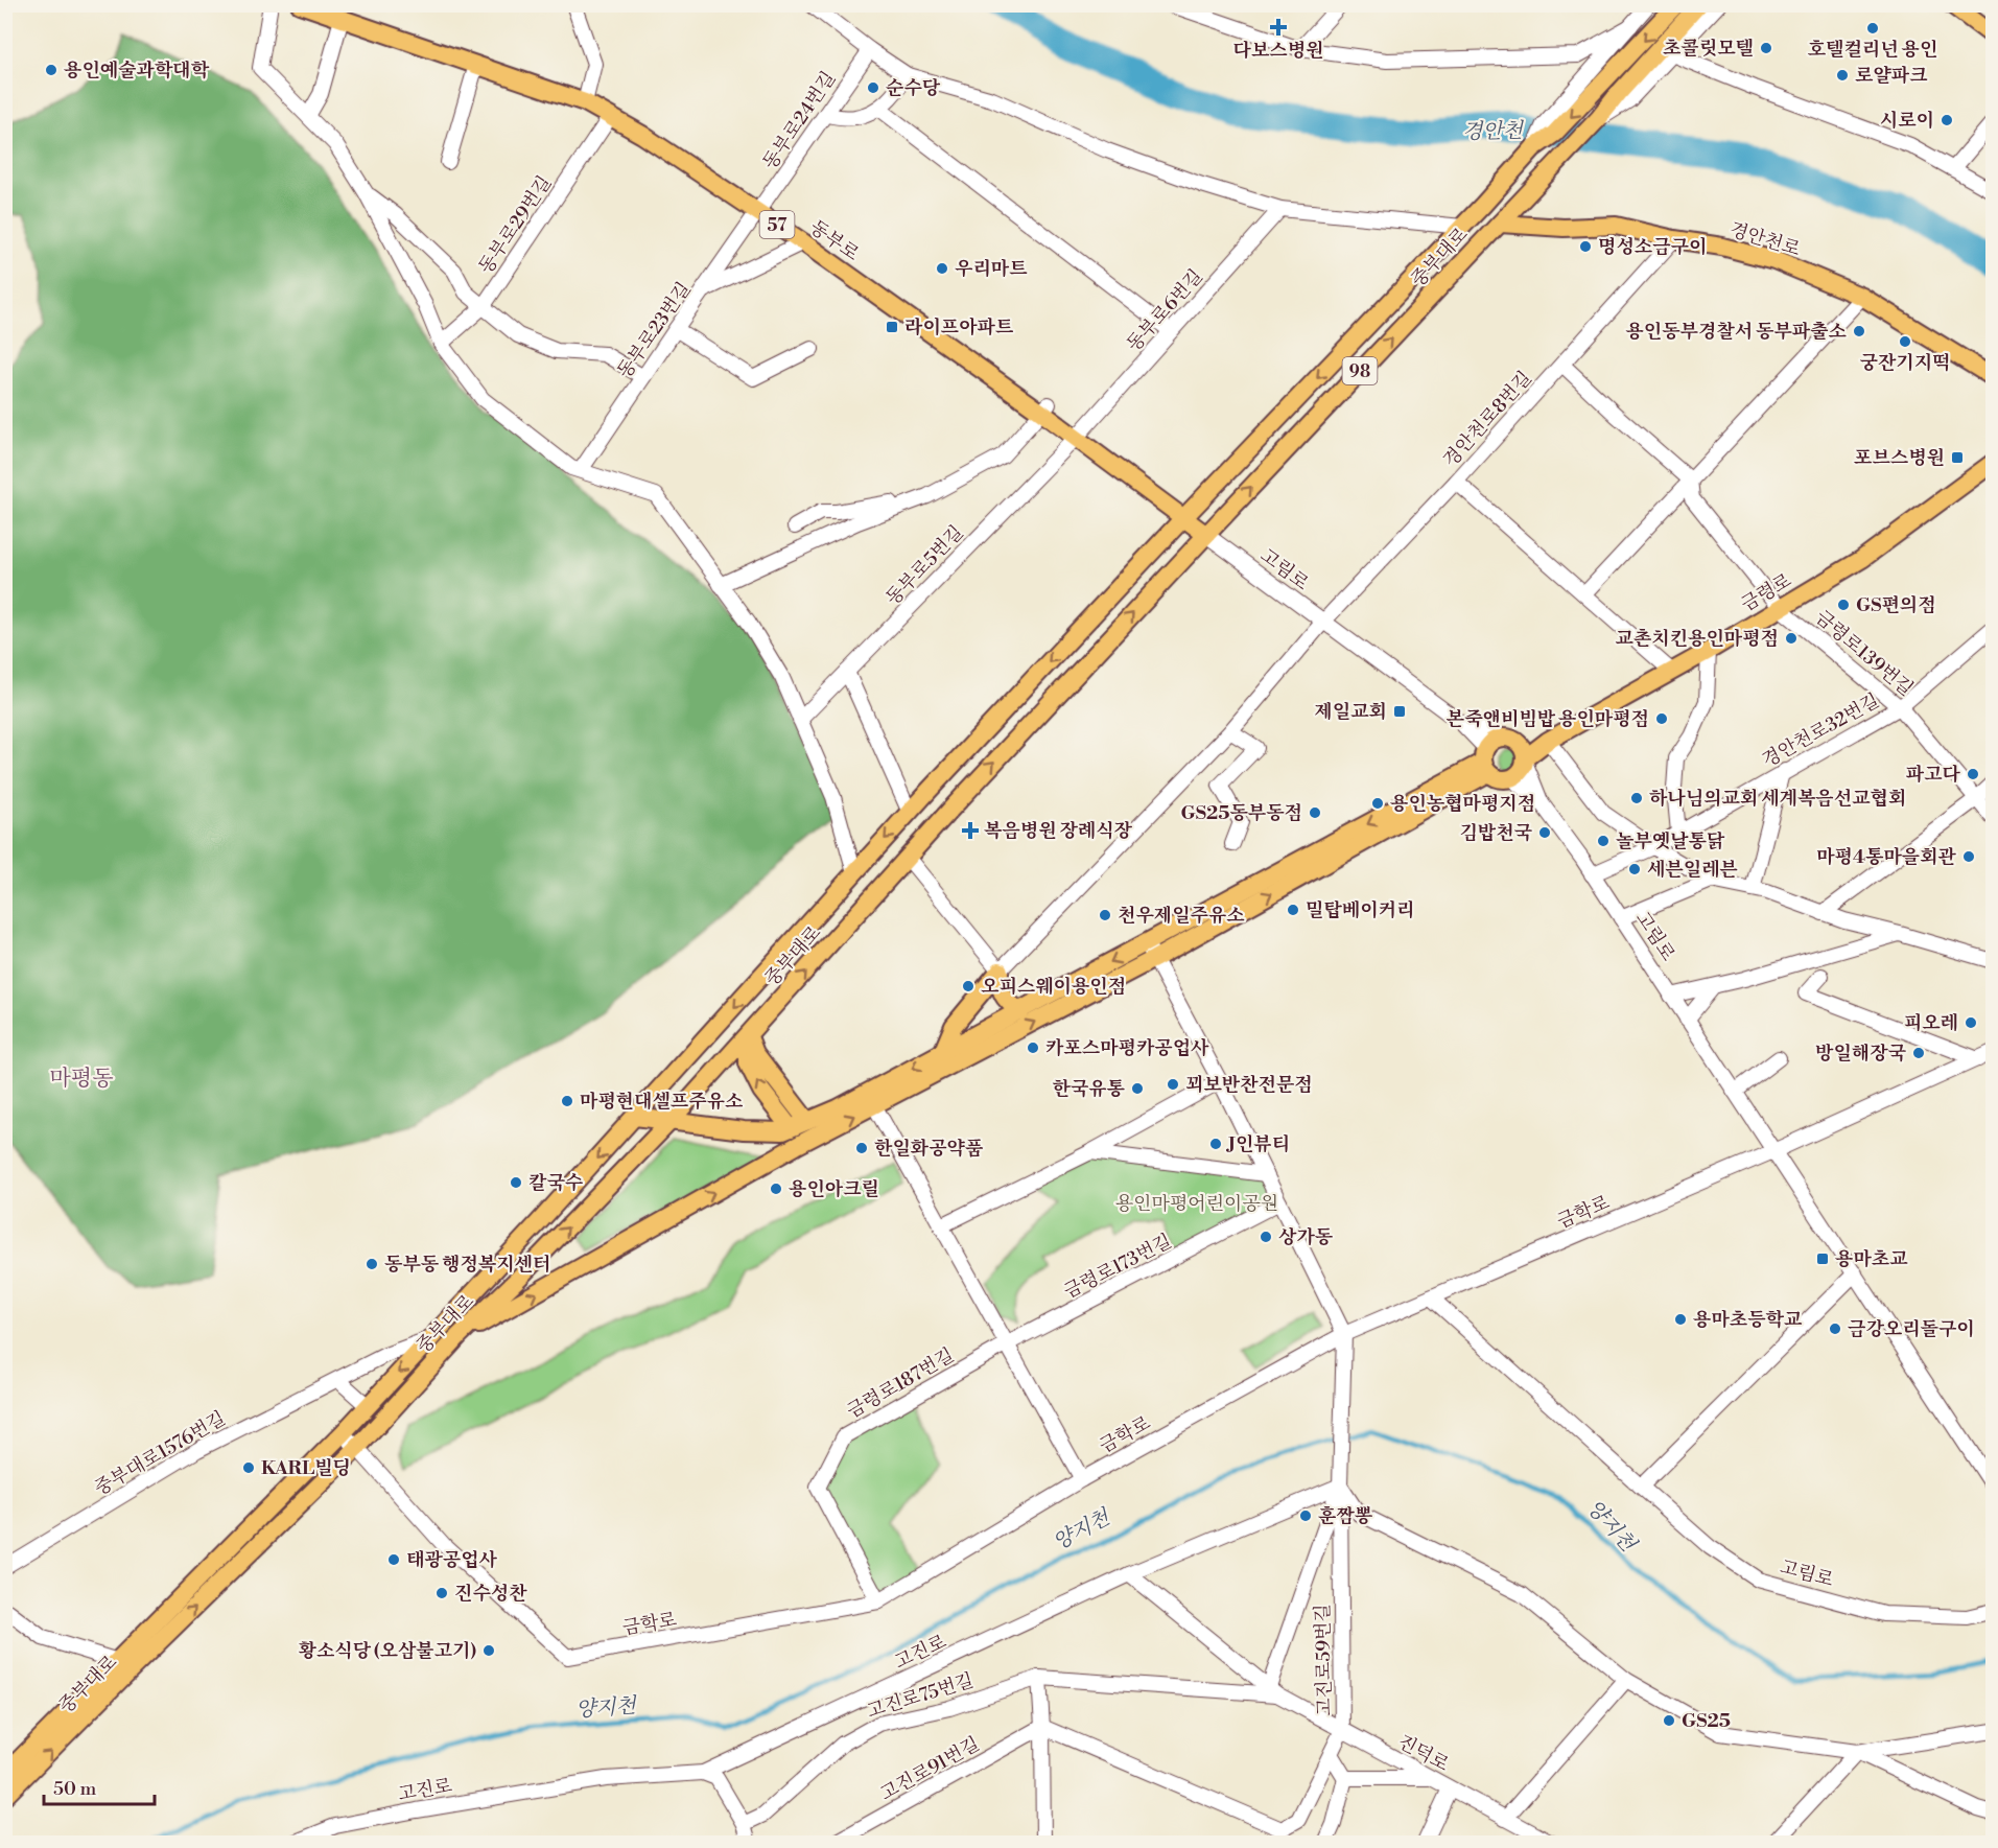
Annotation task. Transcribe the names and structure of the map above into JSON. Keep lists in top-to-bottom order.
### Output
{
  "streets": {
    "main road": [
      "57",
      "경안천로",
      "동부로",
      "중부대로",
      "98",
      "금령로"
    ],
    "street": [
      "동부로24번길",
      "동부로29번길",
      "동부로6번길",
      "동부로23번길",
      "경안천로8번길",
      "동부로5번길",
      "고림로",
      "금령로139번길",
      "경안천로32번길",
      "금학로",
      "금령로173번길",
      "금령로187번길",
      "중부대로1576번길",
      "고진로",
      "고진로59번길",
      "고진로75번길",
      "진덕로",
      "고진로91번길"
    ]
  },
  "crossings": [
    ["동부로24번길", "동부로"],
    ["동부로24번길", "동부로23번길"],
    ["동부로29번길", "동부로"],
    ["경안천로", "중부대로"],
    ["경안천로", "경안천로8번길"],
    ["동부로", "중부대로"],
    ["동부로", "동부로6번길"],
    ["동부로", "동부로23번길"],
    ["동부로", "동부로5번길"],
    ["동부로", "고림로"],
    ["중부대로", "고림로"],
    ["중부대로", "금학로"],
    ["중부대로", "중부대로1576번길"],
    ["동부로6번길", "동부로5번길"],
    ["경안천로8번길", "고림로"],
    ["고림로", "금령로"],
    ["고림로", "경안천로32번길"],
    ["고림로", "금학로"],
    ["금령로", "금령로139번길"],
    ["금령로139번길", "경안천로32번길"],
    ["금학로", "금령로187번길"],
    ["금학로", "고진로59번길"],
    ["금령로173번길", "금령로187번길"],
    ["고진로", "고진로59번길"],
    ["고진로", "진덕로"],
    ["고진로59번길", "진덕로"],
    ["고진로59번길", "고진로91번길"],
    ["고진로75번길", "진덕로"]
  ],
  "districts": ["마평동"],
  "water": ["경안천", "양지천"],
  "parks": ["용인마평어린이공원"],
  "places": {
    "health": ["다보스병원", "복음병원 장례식장"],
    "other": [
      "호텔컬리넌 용인",
      "초콜릿모텔",
      "용인예술과학대학",
      "로얄파크",
      "순수당",
      "시로이",
      "명성소금구이",
      "우리마트",
      "용인동부경찰서 동부파출소",
      "궁잔기지떡",
      "GS편의점",
      "교촌치킨용인마평점",
      "본죽앤비빔밥 용인마평점",
      "파고다",
      "하나님의교회 세계복음선교협회",
      "용인농협마평지점",
      "GS25동부동점",
      "김밥천국",
      "놀부옛날통닭",
      "마평4통마을회관",
      "세븐일레븐",
      "밀탑베이커리",
      "천우제일주유소",
      "오피스웨이용인점",
      "피오레",
      "카포스마평카공업사",
      "방일해장국",
      "꾀보반찬전문점",
      "한국유통",
      "마평현대셀프주유소",
      "J인뷰티",
      "한일화공약품",
      "칼국수",
      "용인아크릴",
      "상가동",
      "동부동 행정복지센터",
      "용마초등학교",
      "금강오리돌구이",
      "KARL빌딩",
      "훈짬뽕",
      "태광공업사",
      "진수성찬",
      "황소식당 (오삼불고기)",
      "GS25"
    ],
    "transit": [
      "라이프아파트",
      "포브스병원",
      "제일교회",
      "용마초교"
    ]
  },
  "scale_bar": "50 m"
}
